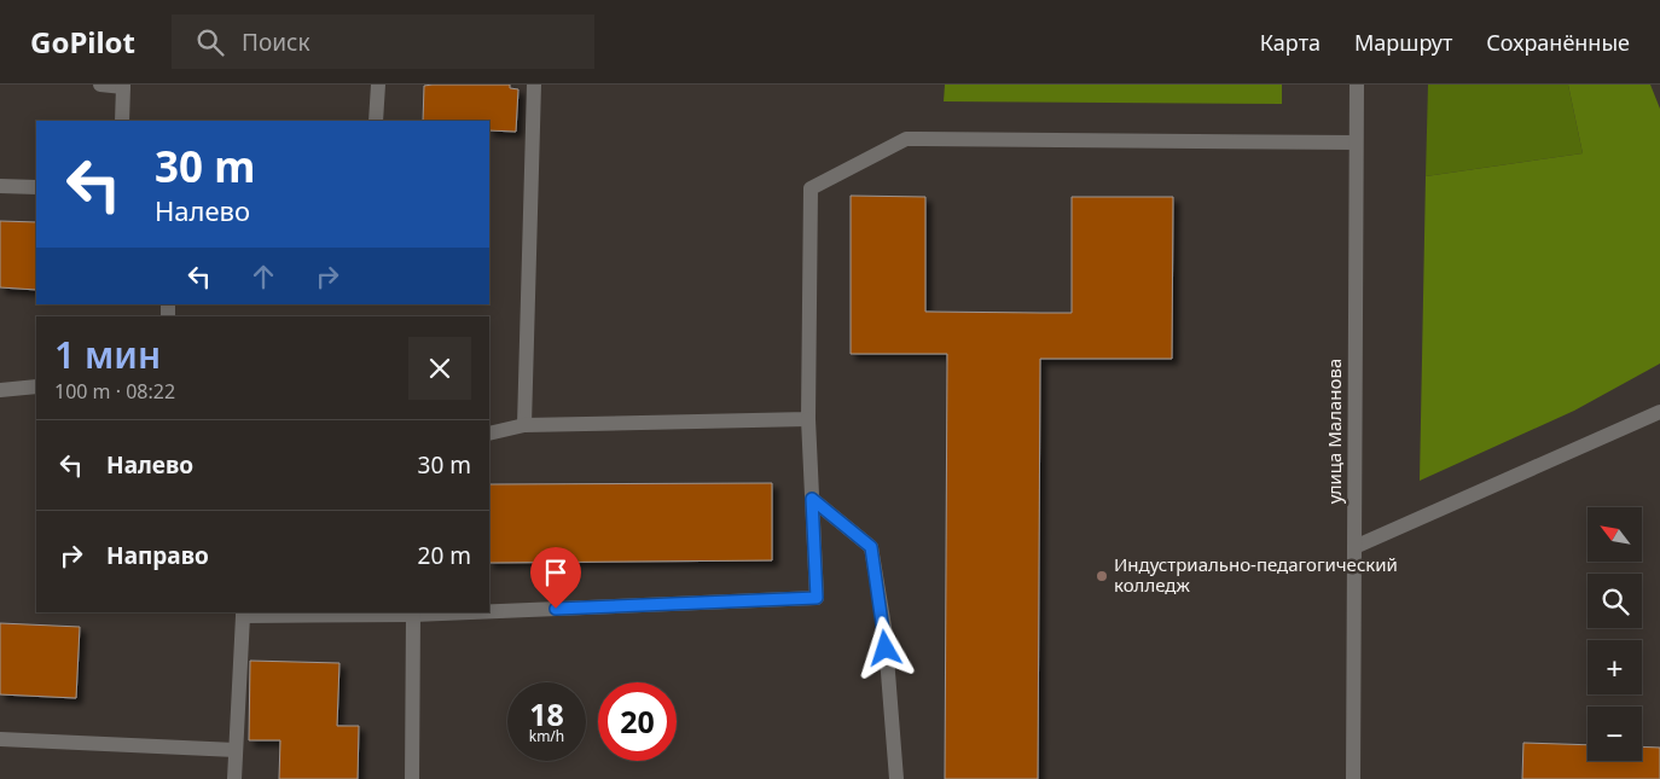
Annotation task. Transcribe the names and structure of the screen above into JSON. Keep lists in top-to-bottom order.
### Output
{
  "streets": {
    "street": ["улица Маланова"]
  },
  "places": ["Индустриально-педагогический колледж"],
  "north": "top left",
  "page": {
    "header": "GoPilot",
    "search": "Поиск",
    "nav": ["Карта", "Маршрут", "Сохранённые"],
    "turn": ["30 m", "Налево"],
    "heading": ["1 мин", "100 m · 08:22"],
    "list": [
      {
        "name": "Налево",
        "value": "30 m"
      },
      {
        "name": "Направо",
        "value": "20 m"
      }
    ],
    "map_buttons": ["+", "−"],
    "speed": "18 km/h",
    "limit": "20"
  }
}
